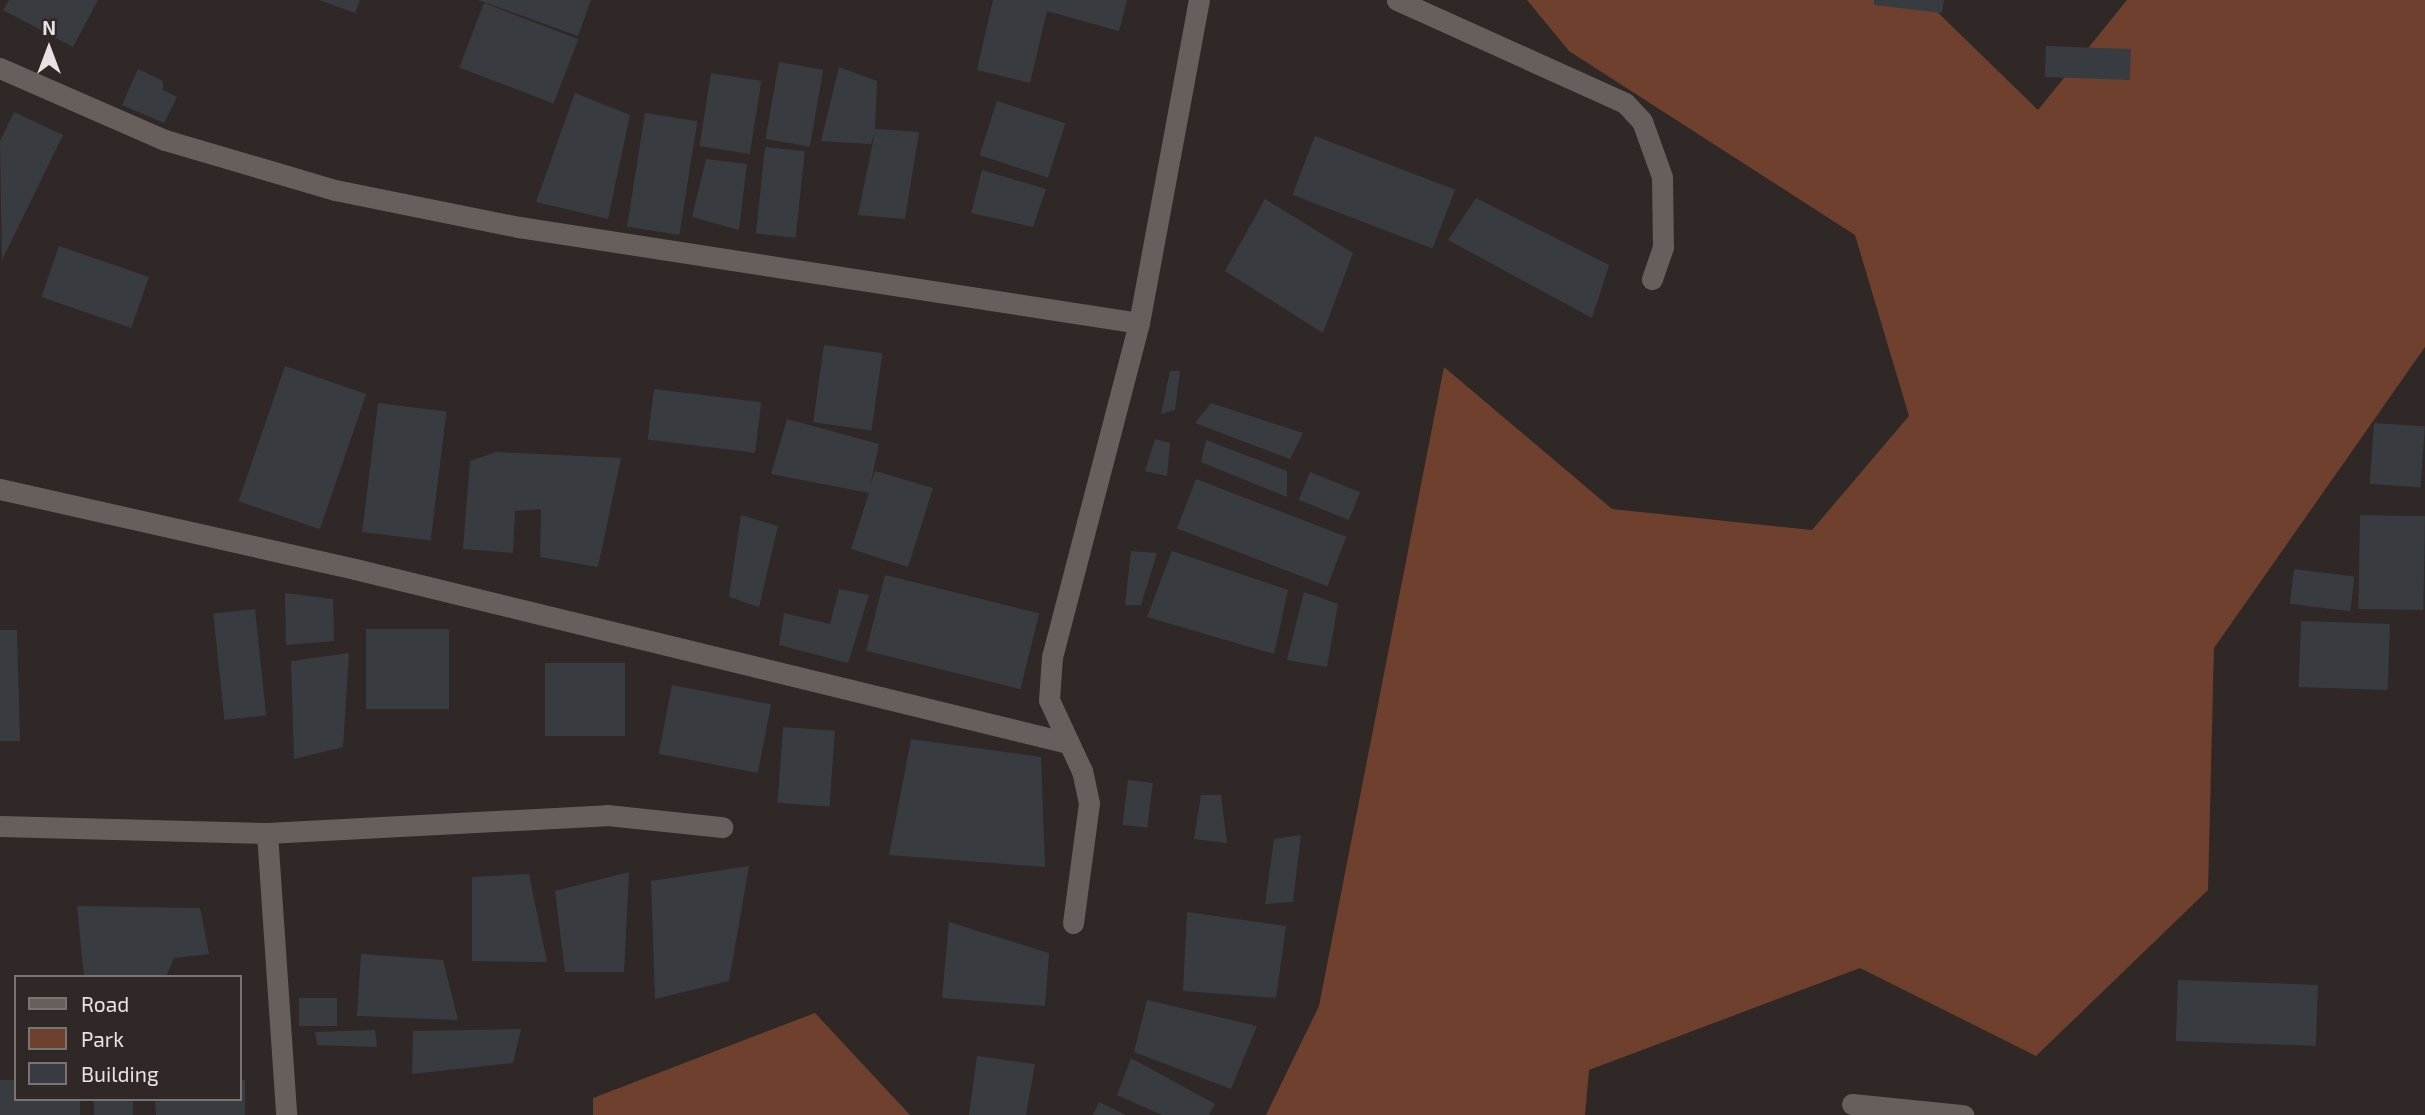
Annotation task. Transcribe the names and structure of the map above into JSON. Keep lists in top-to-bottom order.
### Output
{
  "legend": ["Road", "Park", "Building"],
  "north": "top"
}
